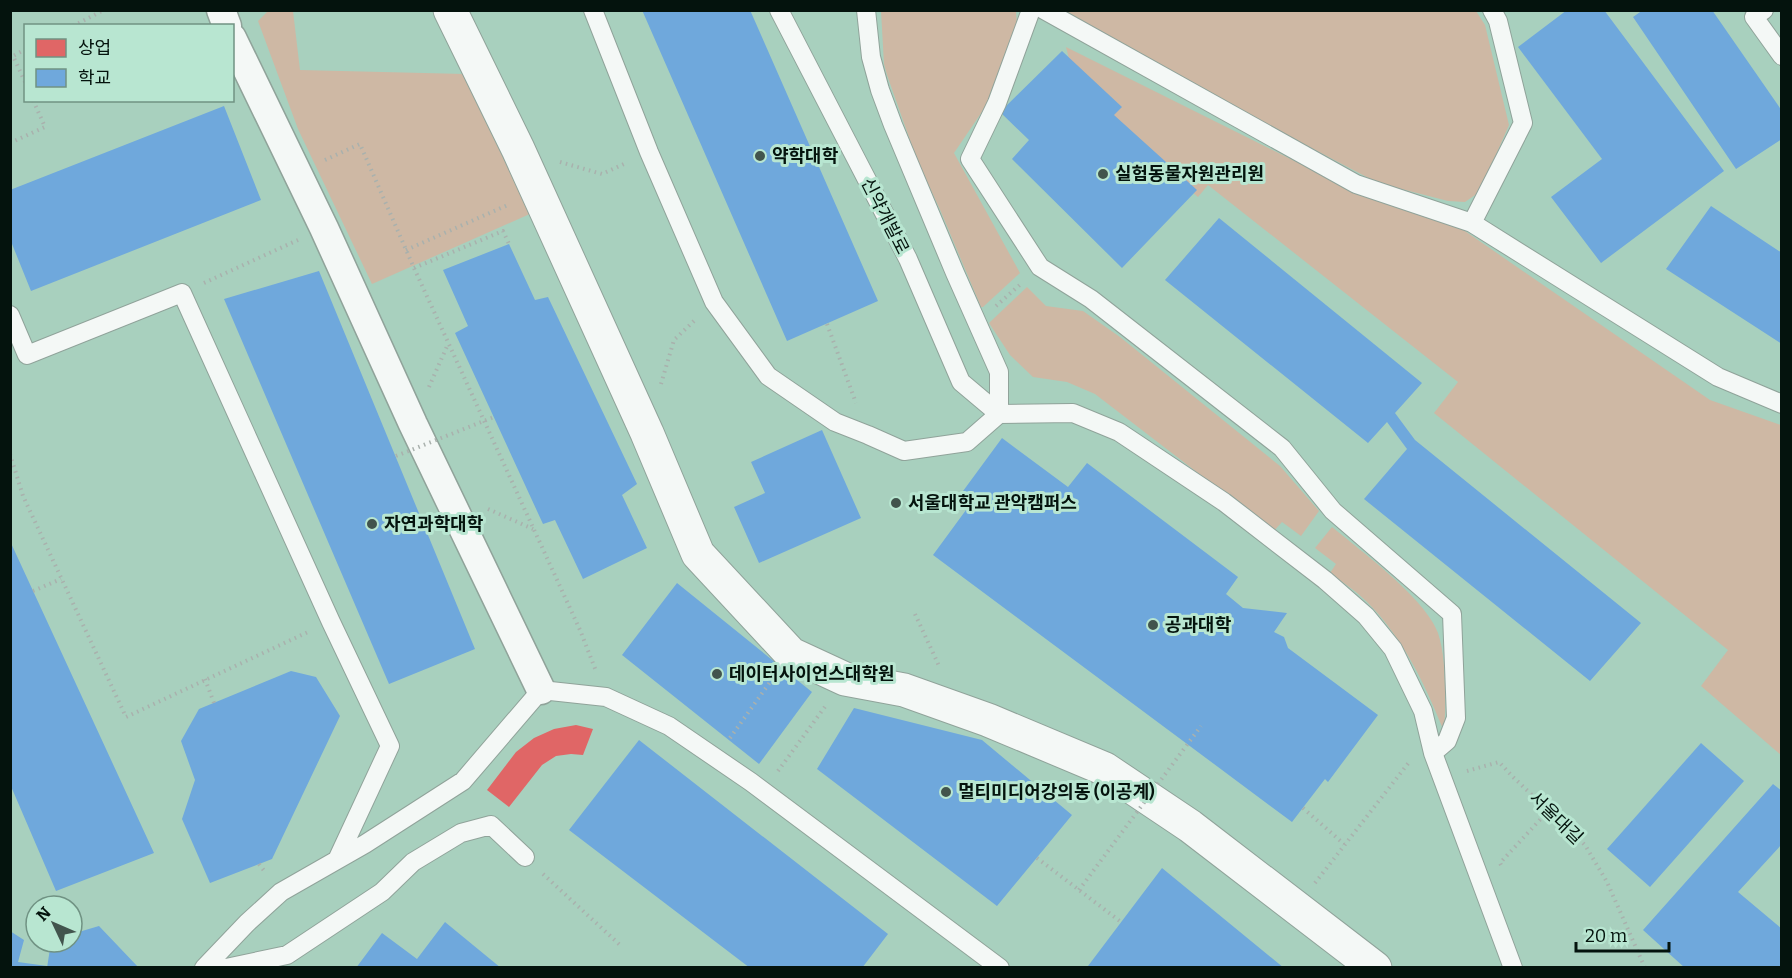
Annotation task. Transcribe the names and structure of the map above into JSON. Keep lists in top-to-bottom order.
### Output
{
  "streets": {
    "lane": ["신약개발로"],
    "path": ["서울대길"]
  },
  "places": [
    "약학대학",
    "실험동물자원관리원",
    "서울대학교 관악캠퍼스",
    "자연과학대학",
    "공과대학",
    "데이터사이언스대학원",
    "멀티미디어강의동 (이공계)"
  ],
  "legend": ["상업", "학교"],
  "scale_bar": "20 m",
  "north": "top left"
}
